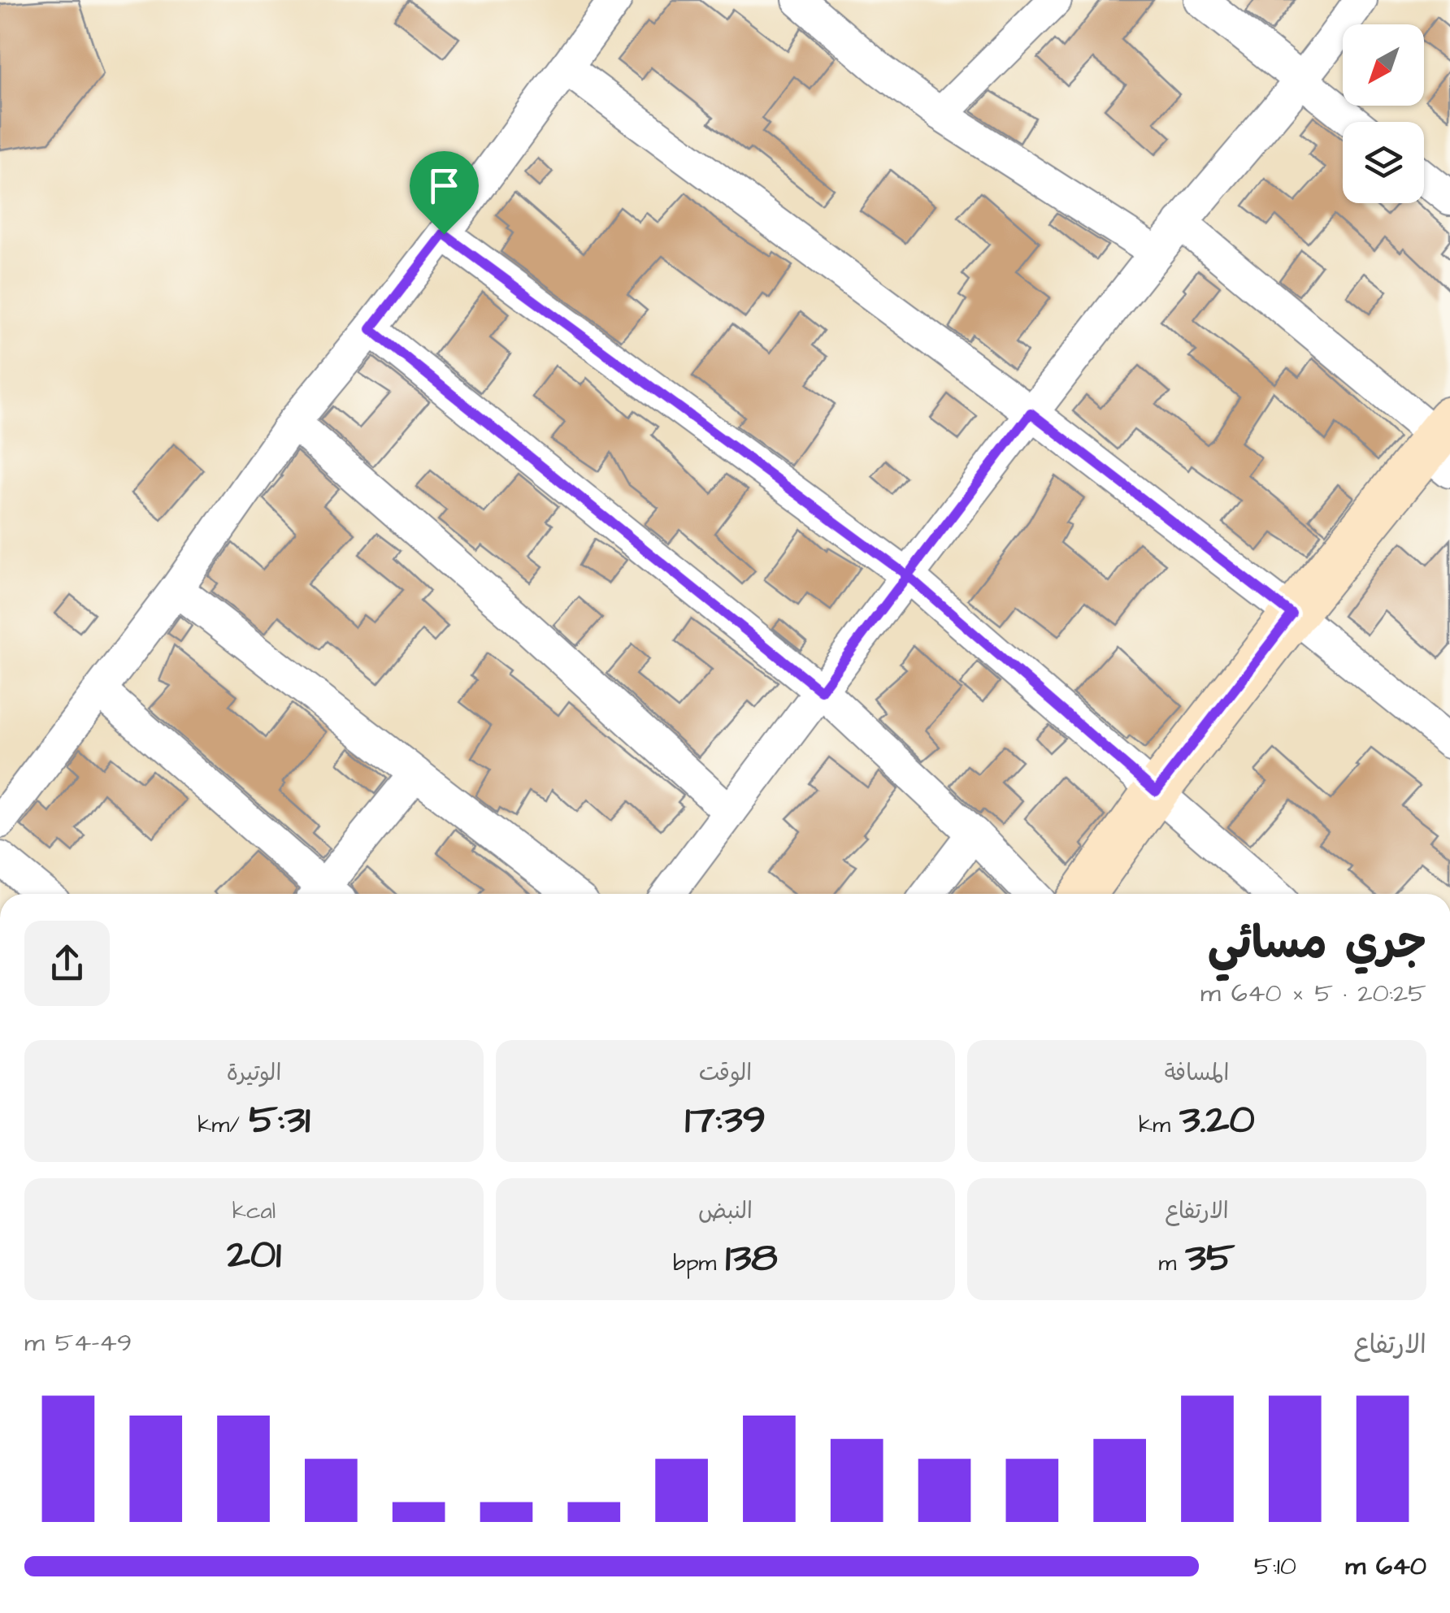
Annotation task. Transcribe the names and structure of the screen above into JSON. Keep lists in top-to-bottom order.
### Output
{
  "north": "bottom left",
  "page": {
    "heading": ["جري مسائي", "20:25 · 5 × 640 m"],
    "stats": [
      ["المسافة", "3.20 km"],
      ["الوقت", "17:39"],
      ["الوتيرة", "5:31 /km"],
      ["الارتفاع", "35 m"],
      ["النبض", "138 bpm"],
      ["kcal", "201"]
    ],
    "chart": ["الارتفاع", "49–54 m"],
    "list": [
      {
        "name": "640 m",
        "note": "5:10"
      }
    ]
  }
}
